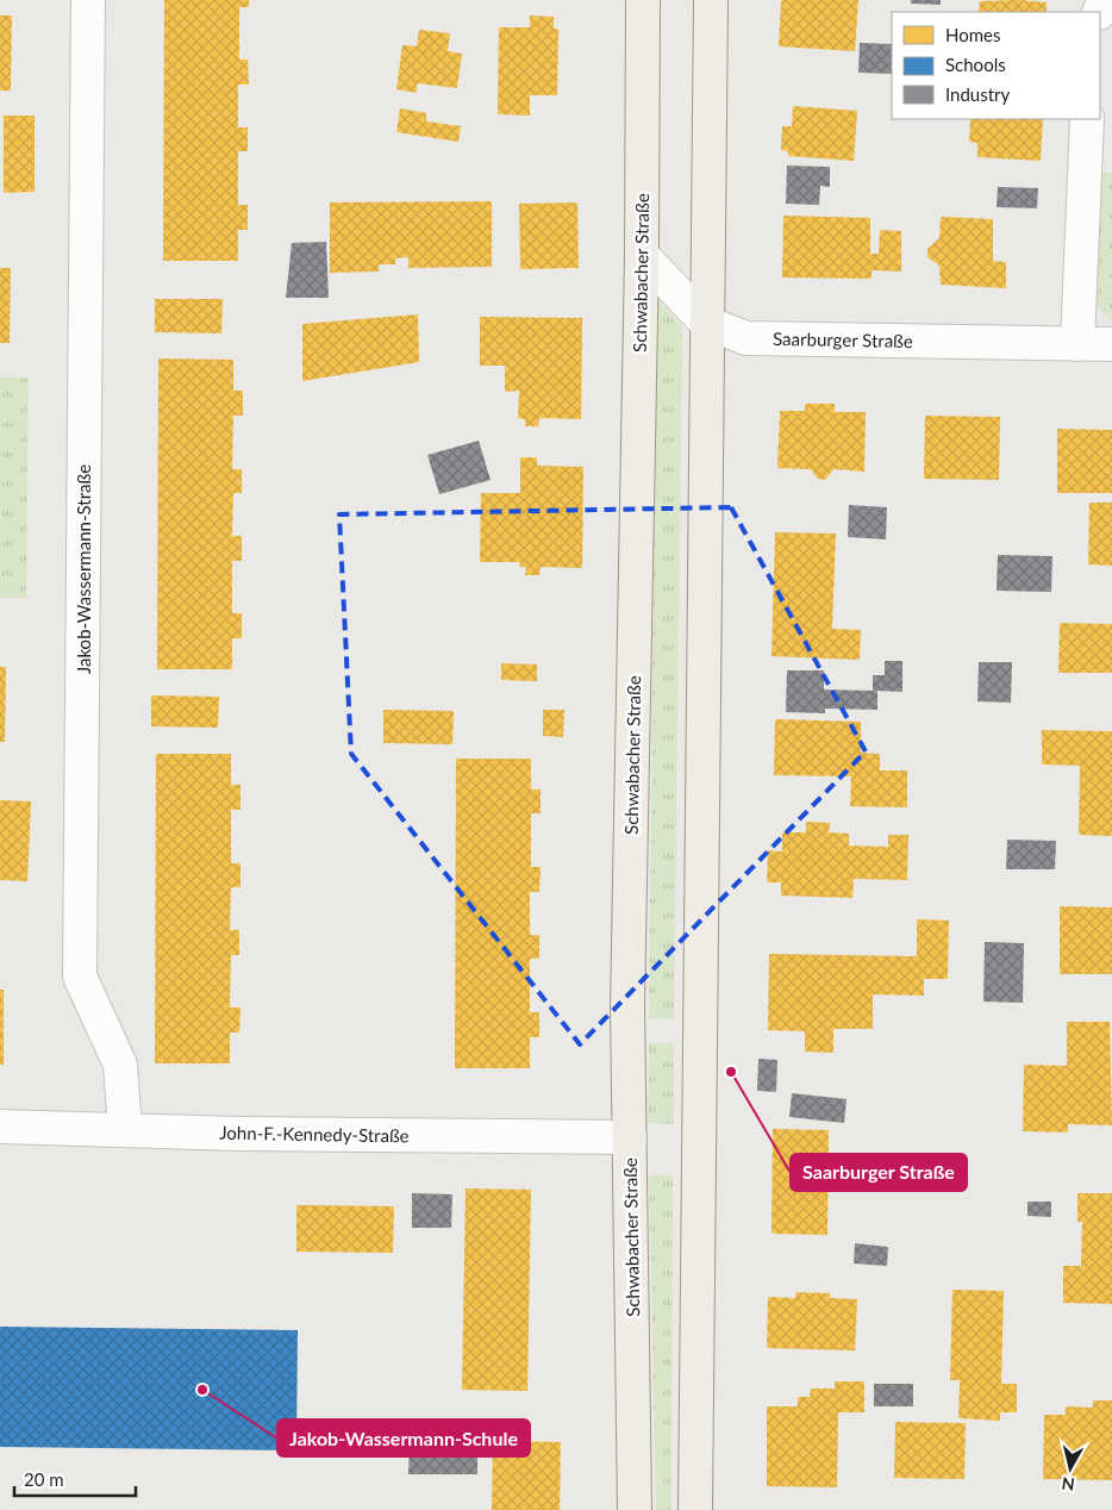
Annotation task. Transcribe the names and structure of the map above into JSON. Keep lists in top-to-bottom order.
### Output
{
  "streets": {
    "main road": ["Schwabacher Straße"],
    "street": ["Saarburger Straße", "Jakob-Wassermann-Straße", "John-F.-Kennedy-Straße"]
  },
  "crossings": [
    ["Schwabacher Straße", "Saarburger Straße"],
    ["Schwabacher Straße", "John-F.-Kennedy-Straße"],
    ["Jakob-Wassermann-Straße", "John-F.-Kennedy-Straße"]
  ],
  "places": ["Saarburger Straße", "Jakob-Wassermann-Schule"],
  "legend": ["Homes", "Schools", "Industry"],
  "scale_bar": "20 m",
  "north": "bottom"
}
